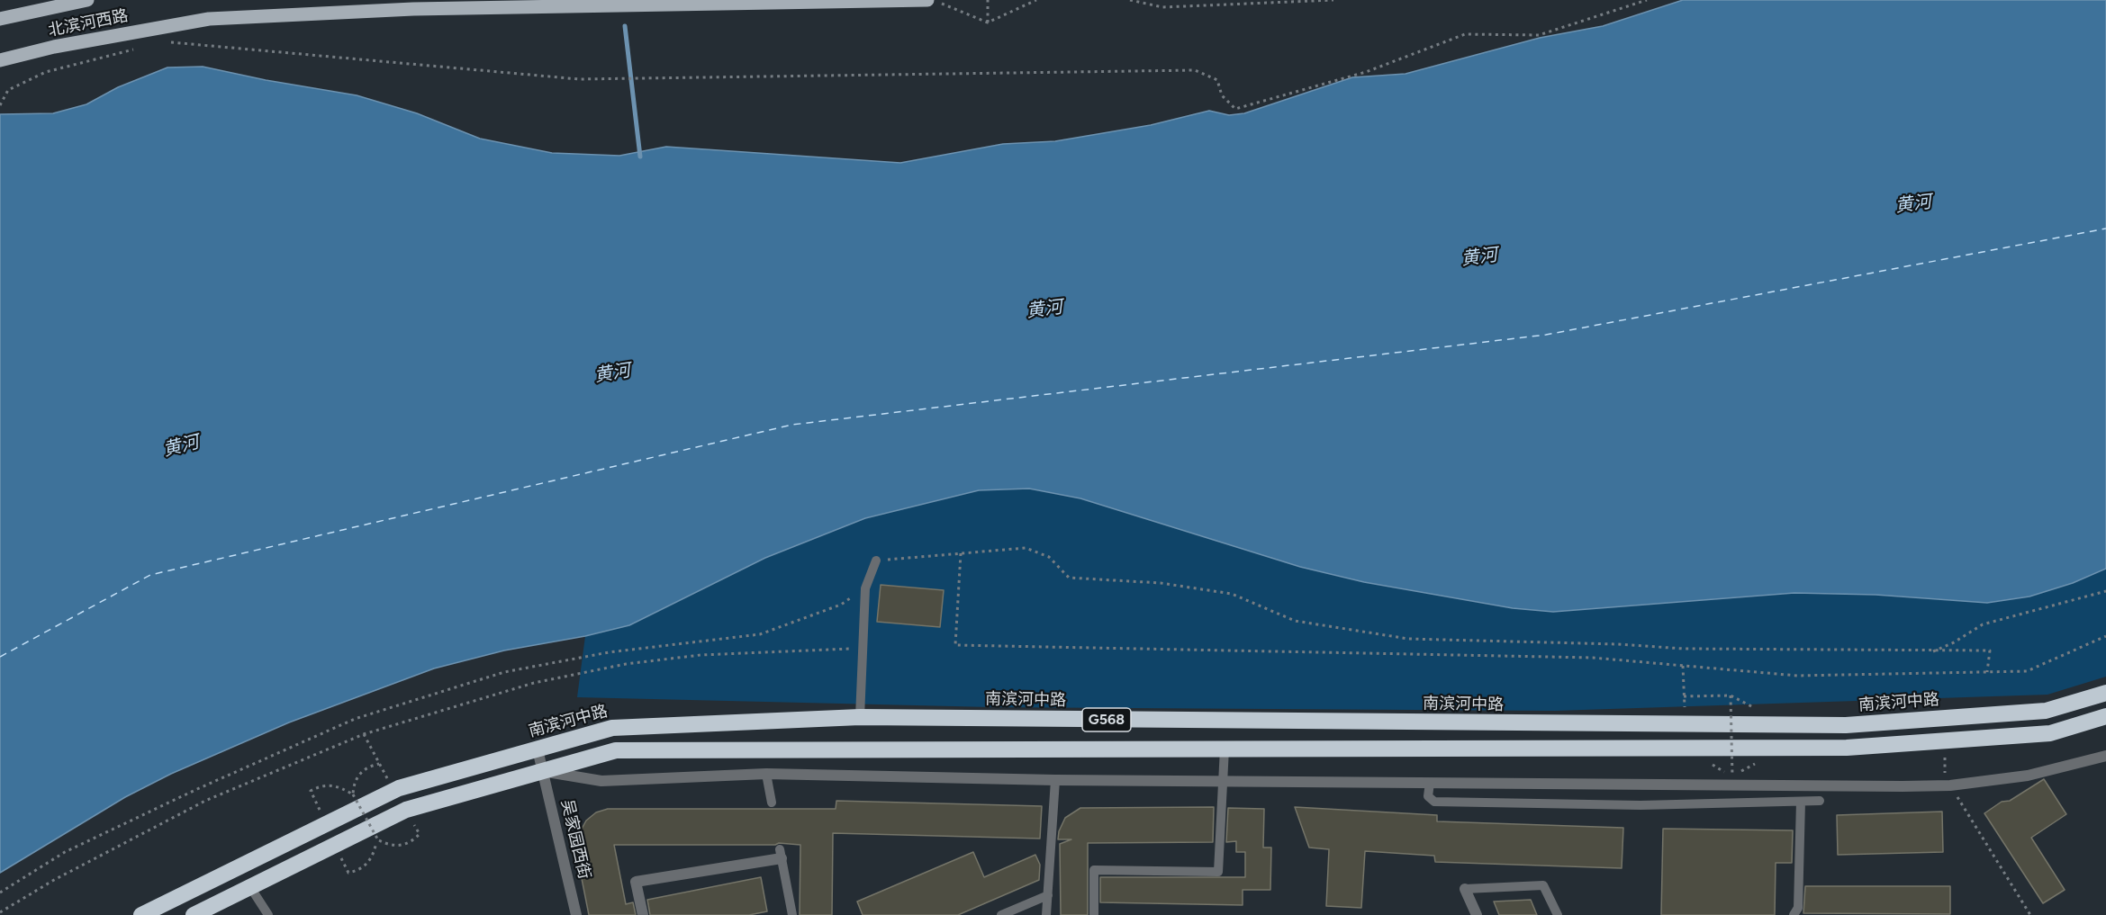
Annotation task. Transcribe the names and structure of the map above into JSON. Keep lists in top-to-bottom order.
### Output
{
  "streets": {
    "highway": ["南滨河中路", "G568"],
    "main road": ["北滨河西路"],
    "street": ["吴家园西街"]
  },
  "crossings": [
    ["南滨河中路", "吴家园西街"],
    ["G568", "吴家园西街"]
  ],
  "water": ["黄河"]
}
